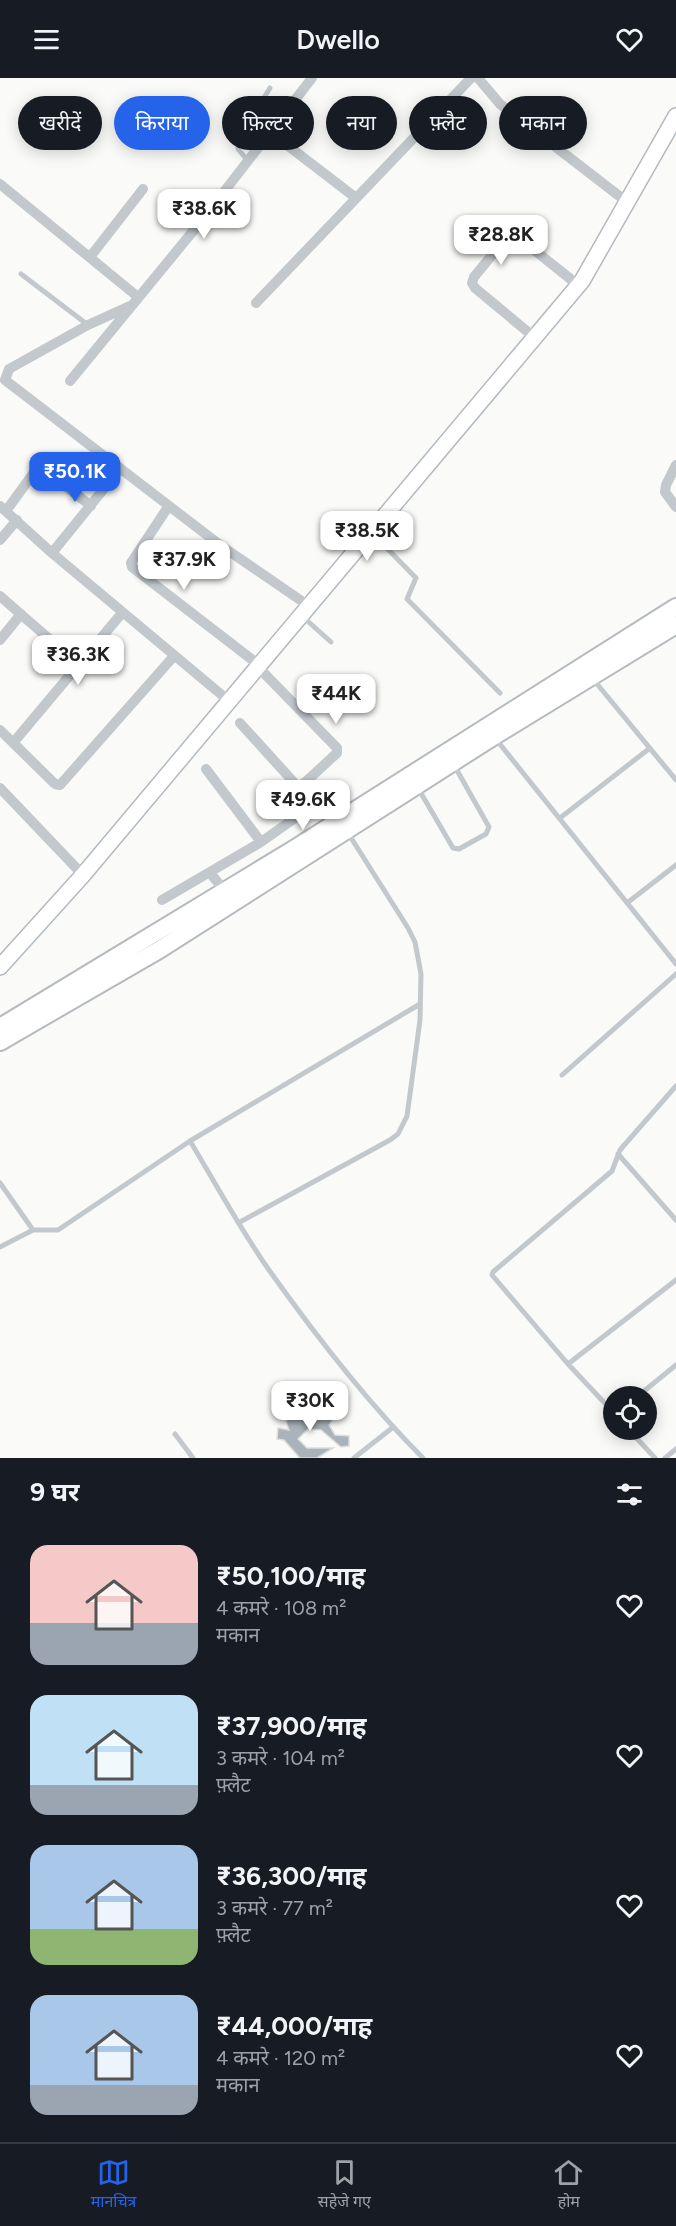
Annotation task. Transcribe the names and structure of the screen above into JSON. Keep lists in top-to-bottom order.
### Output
{
  "page": {
    "header": "Dwello",
    "chip": [
      "खरीदें",
      "किराया",
      "फ़िल्टर",
      "नया",
      "फ़्लैट",
      "मकान"
    ],
    "price": [
      "₹38.6K",
      "₹28.8K",
      "₹50.1K",
      "₹38.5K",
      "₹37.9K",
      "₹36.3K",
      "₹44K",
      "₹49.6K",
      "₹30K"
    ],
    "heading": "9 घर",
    "list": [
      {
        "name": "₹50,100/माह",
        "note": "4 कमरे · 108 m² · मकान"
      },
      {
        "name": "₹37,900/माह",
        "note": "3 कमरे · 104 m² · फ़्लैट"
      },
      {
        "name": "₹36,300/माह",
        "note": "3 कमरे · 77 m² · फ़्लैट"
      },
      {
        "name": "₹44,000/माह",
        "note": "4 कमरे · 120 m² · मकान"
      }
    ],
    "tabs": ["मानचित्र", "सहेजे गए", "होम"]
  }
}
